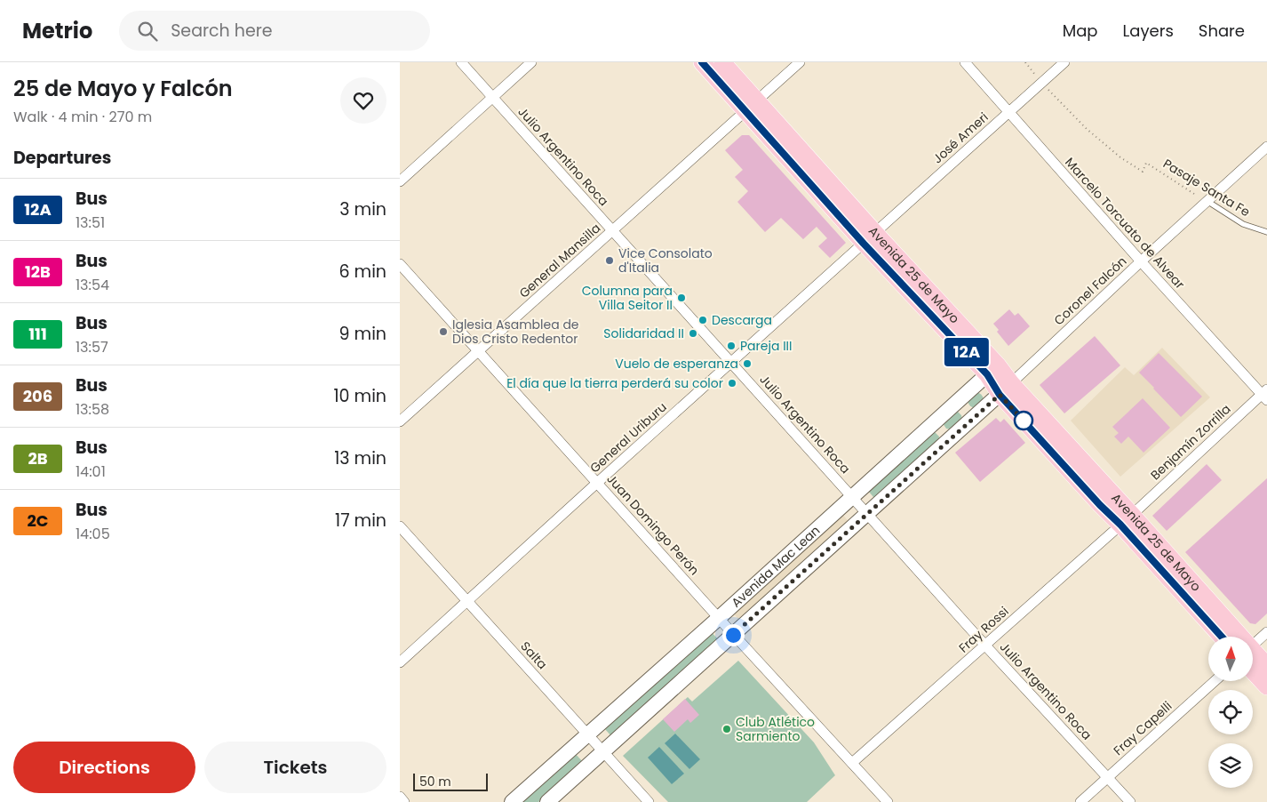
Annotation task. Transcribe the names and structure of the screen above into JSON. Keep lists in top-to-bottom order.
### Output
{
  "streets": {
    "main road": ["Avenida 25 de Mayo", "Avenida Mac Lean"],
    "street": [
      "José Ameri",
      "Julio Argentino Roca",
      "Marcelo Torcuato de Alvear",
      "General Mansilla",
      "Coronel Falcón",
      "General Uriburu",
      "Benjamín Zorrilla",
      "Juan Domingo Perón",
      "Fray Rossi",
      "Salta",
      "Fray Capelli"
    ],
    "lane": ["Pasaje Santa Fe"]
  },
  "crossings": [
    ["José Ameri", "Pasaje Santa Fe"],
    ["José Ameri", "Marcelo Torcuato de Alvear"],
    ["José Ameri", "Avenida 25 de Mayo"],
    ["José Ameri", "General Uriburu"],
    ["Julio Argentino Roca", "General Mansilla"],
    ["Julio Argentino Roca", "General Uriburu"],
    ["Julio Argentino Roca", "Avenida Mac Lean"],
    ["Julio Argentino Roca", "Fray Rossi"],
    ["Julio Argentino Roca", "Fray Capelli"],
    ["Pasaje Santa Fe", "Coronel Falcón"],
    ["Marcelo Torcuato de Alvear", "Coronel Falcón"],
    ["Marcelo Torcuato de Alvear", "Benjamín Zorrilla"],
    ["General Mansilla", "Avenida 25 de Mayo"],
    ["General Mansilla", "Juan Domingo Perón"],
    ["Avenida 25 de Mayo", "Coronel Falcón"],
    ["Avenida 25 de Mayo", "General Uriburu"],
    ["Avenida 25 de Mayo", "Benjamín Zorrilla"],
    ["Avenida 25 de Mayo", "Avenida Mac Lean"],
    ["Avenida 25 de Mayo", "Fray Rossi"],
    ["Coronel Falcón", "Avenida Mac Lean"],
    ["General Uriburu", "Juan Domingo Perón"],
    ["General Uriburu", "Salta"],
    ["Benjamín Zorrilla", "Fray Rossi"],
    ["Juan Domingo Perón", "Avenida Mac Lean"],
    ["Juan Domingo Perón", "Fray Rossi"],
    ["Avenida Mac Lean", "Salta"]
  ],
  "places": [
    "Vice Consolato d'Italia",
    "Columna para Villa Seitor II",
    "Descarga",
    "Iglesia Asamblea de Dios Cristo Redentor",
    "Solidaridad II",
    "Pareja III",
    "Vuelo de esperanza",
    "El día que la tierra perderá su color",
    "Club Atlético Sarmiento"
  ],
  "lines": ["bus line 12A"],
  "scale_bar": "50 m",
  "north": "top",
  "page": {
    "header": "Metrio",
    "search": "Search here",
    "nav": ["Map", "Layers", "Share"],
    "heading": [
      ["25 de Mayo y Falcón", "Walk · 4 min · 270 m"],
      "Departures"
    ],
    "on_map": "12A",
    "list": [
      {
        "mark": "12A",
        "name": "Bus",
        "note": "13:51",
        "value": "3 min"
      },
      {
        "mark": "12B",
        "name": "Bus",
        "note": "13:54",
        "value": "6 min"
      },
      {
        "mark": "111",
        "name": "Bus",
        "note": "13:57",
        "value": "9 min"
      },
      {
        "mark": "206",
        "name": "Bus",
        "note": "13:58",
        "value": "10 min"
      },
      {
        "mark": "2B",
        "name": "Bus",
        "note": "14:01",
        "value": "13 min"
      },
      {
        "mark": "2C",
        "name": "Bus",
        "note": "14:05",
        "value": "17 min"
      }
    ],
    "buttons": ["Directions", "Tickets"],
    "scale": "50 m"
  }
}
